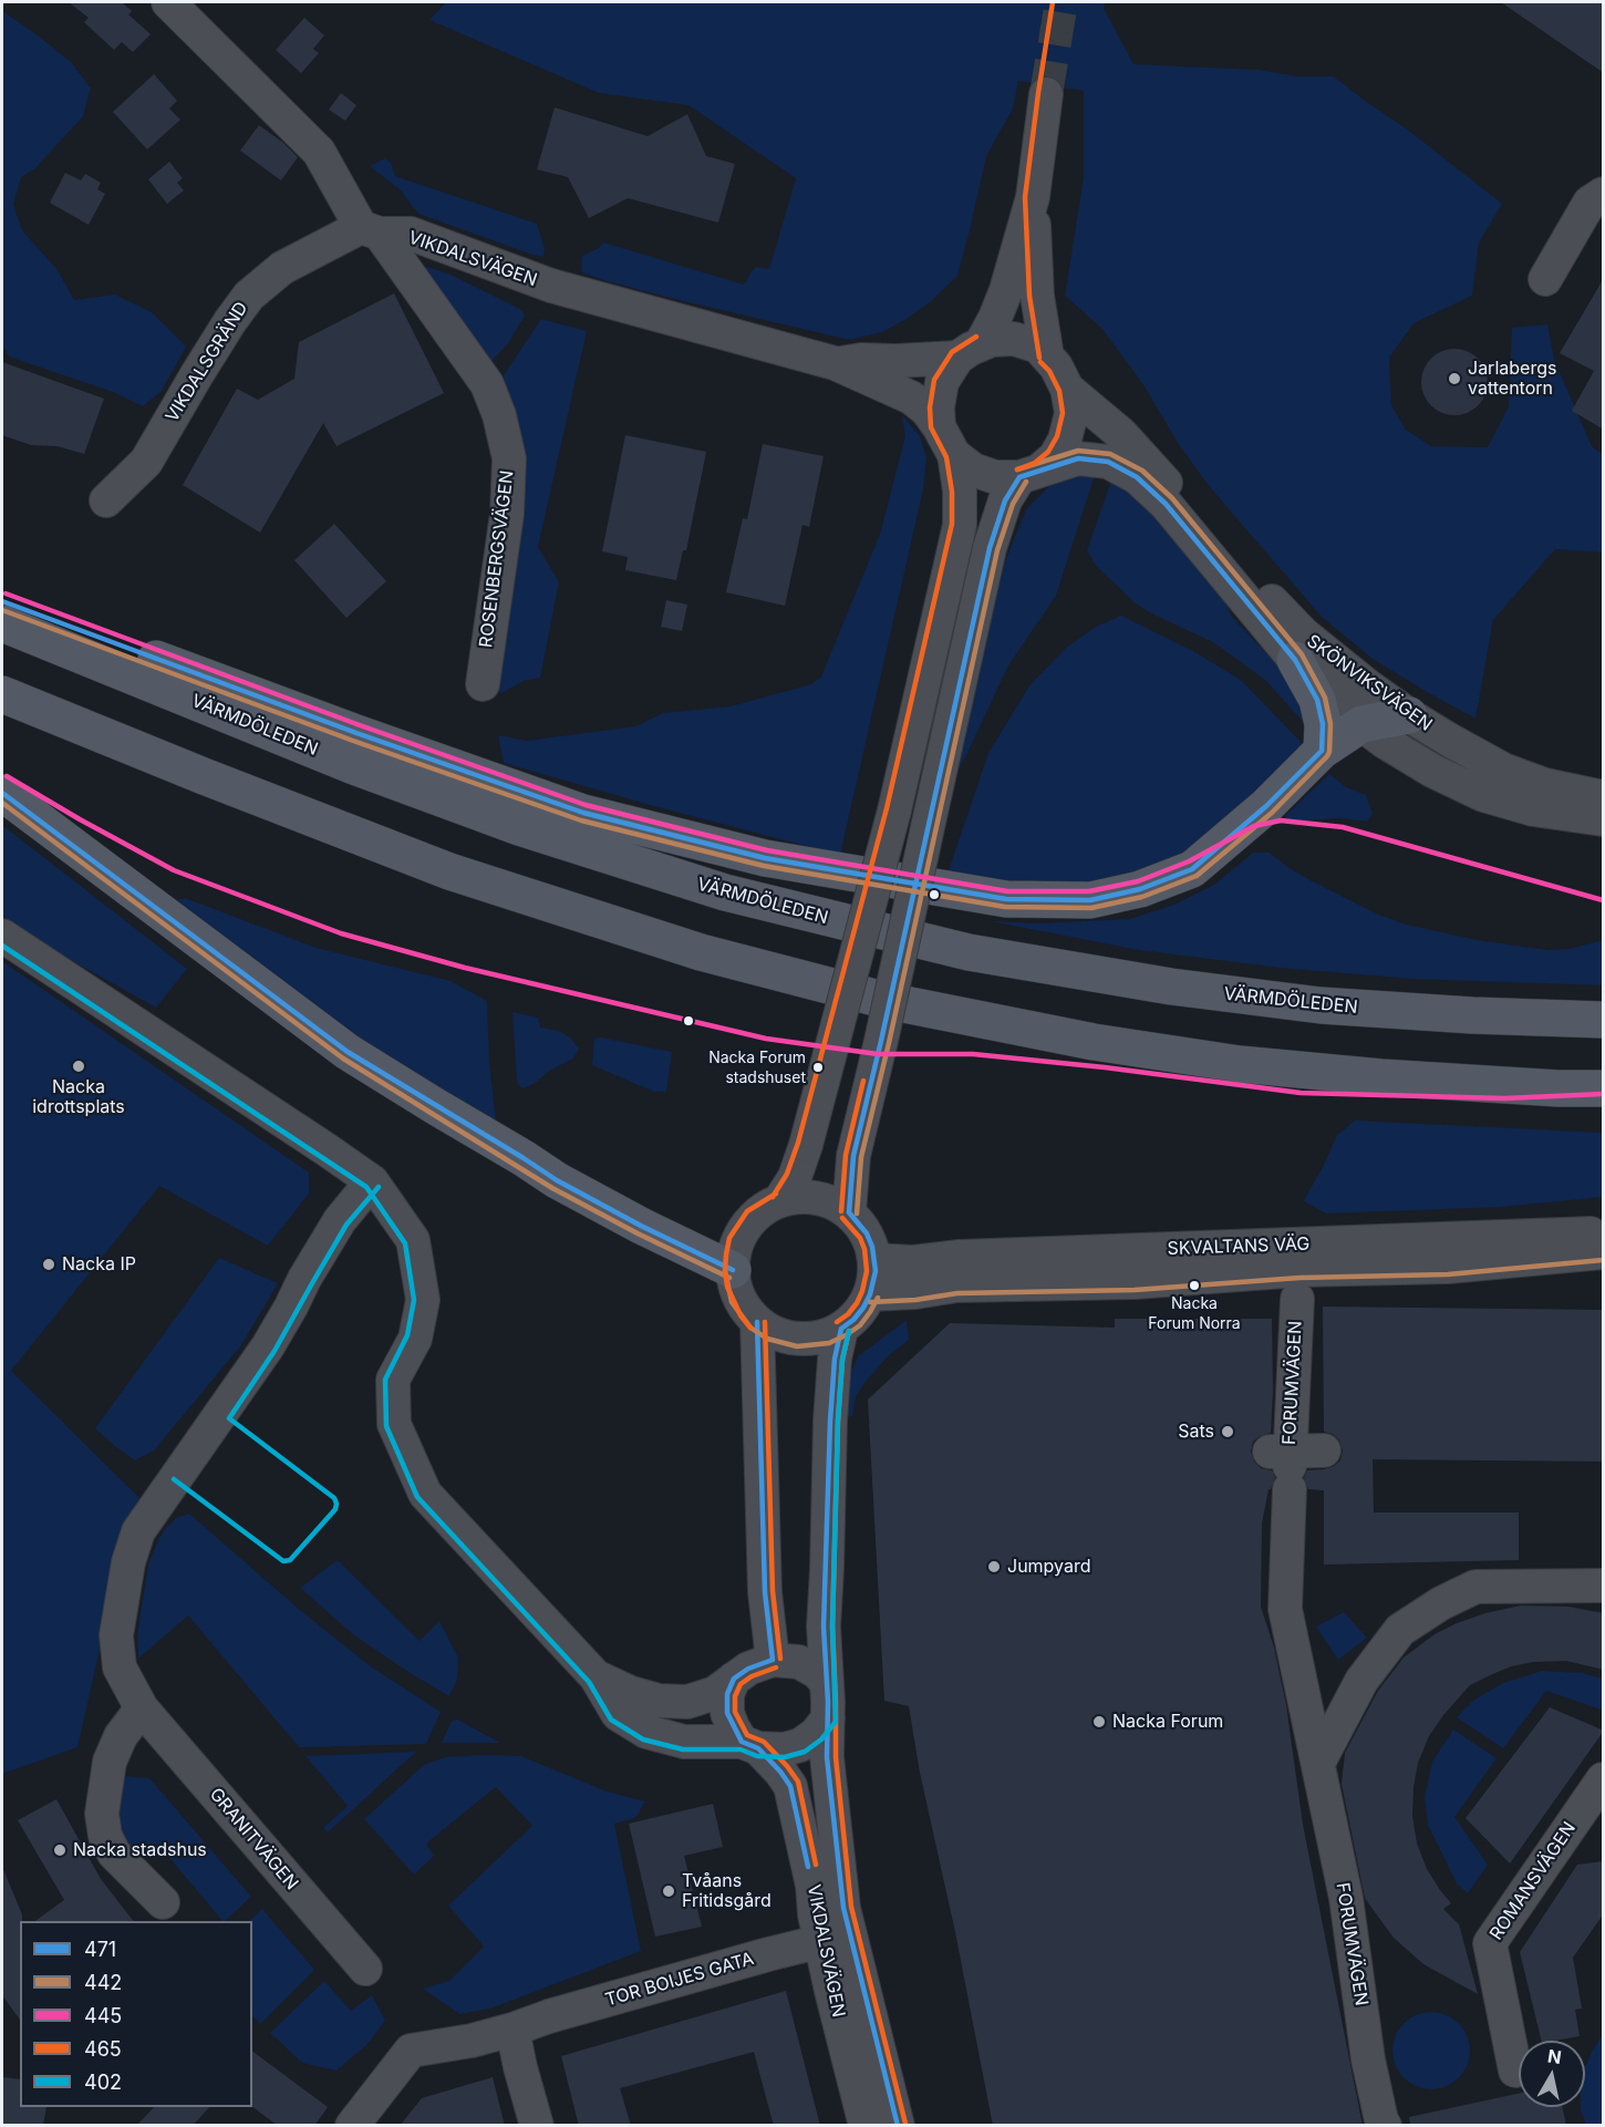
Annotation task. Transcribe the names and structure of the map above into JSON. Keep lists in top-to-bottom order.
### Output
{
  "streets": {
    "highway": ["VÄRMDÖLEDEN"],
    "street": [
      "VIKDALSVÄGEN",
      "VIKDALSGRÄND",
      "ROSENBERGSVÄGEN",
      "SKÖNVIKSVÄGEN",
      "SKVALTANS VÄG",
      "FORUMVÄGEN",
      "GRANITVÄGEN",
      "ROMANSVÄGEN",
      "TOR BOIJES GATA"
    ]
  },
  "crossings": [
    ["VIKDALSVÄGEN", "VIKDALSGRÄND"],
    ["VIKDALSVÄGEN", "ROSENBERGSVÄGEN"],
    ["VIKDALSVÄGEN", "SKÖNVIKSVÄGEN"],
    ["VIKDALSVÄGEN", "SKVALTANS VÄG"],
    ["VIKDALSVÄGEN", "TOR BOIJES GATA"],
    ["VIKDALSGRÄND", "ROSENBERGSVÄGEN"]
  ],
  "places": [
    "Jarlabergs vattentorn",
    "Nacka idrottsplats",
    "Nacka Forum stadshuset",
    "Nacka IP",
    "Nacka Forum Norra",
    "Sats",
    "Jumpyard",
    "Nacka Forum",
    "Nacka stadshus",
    "Tvåans Fritidsgård"
  ],
  "lines": [
    "transit line 465",
    "transit line 442",
    "transit line 471",
    "transit line 445",
    "transit line 402"
  ],
  "legend": [
    "471",
    "442",
    "445",
    "465",
    "402"
  ],
  "north": "top"
}
